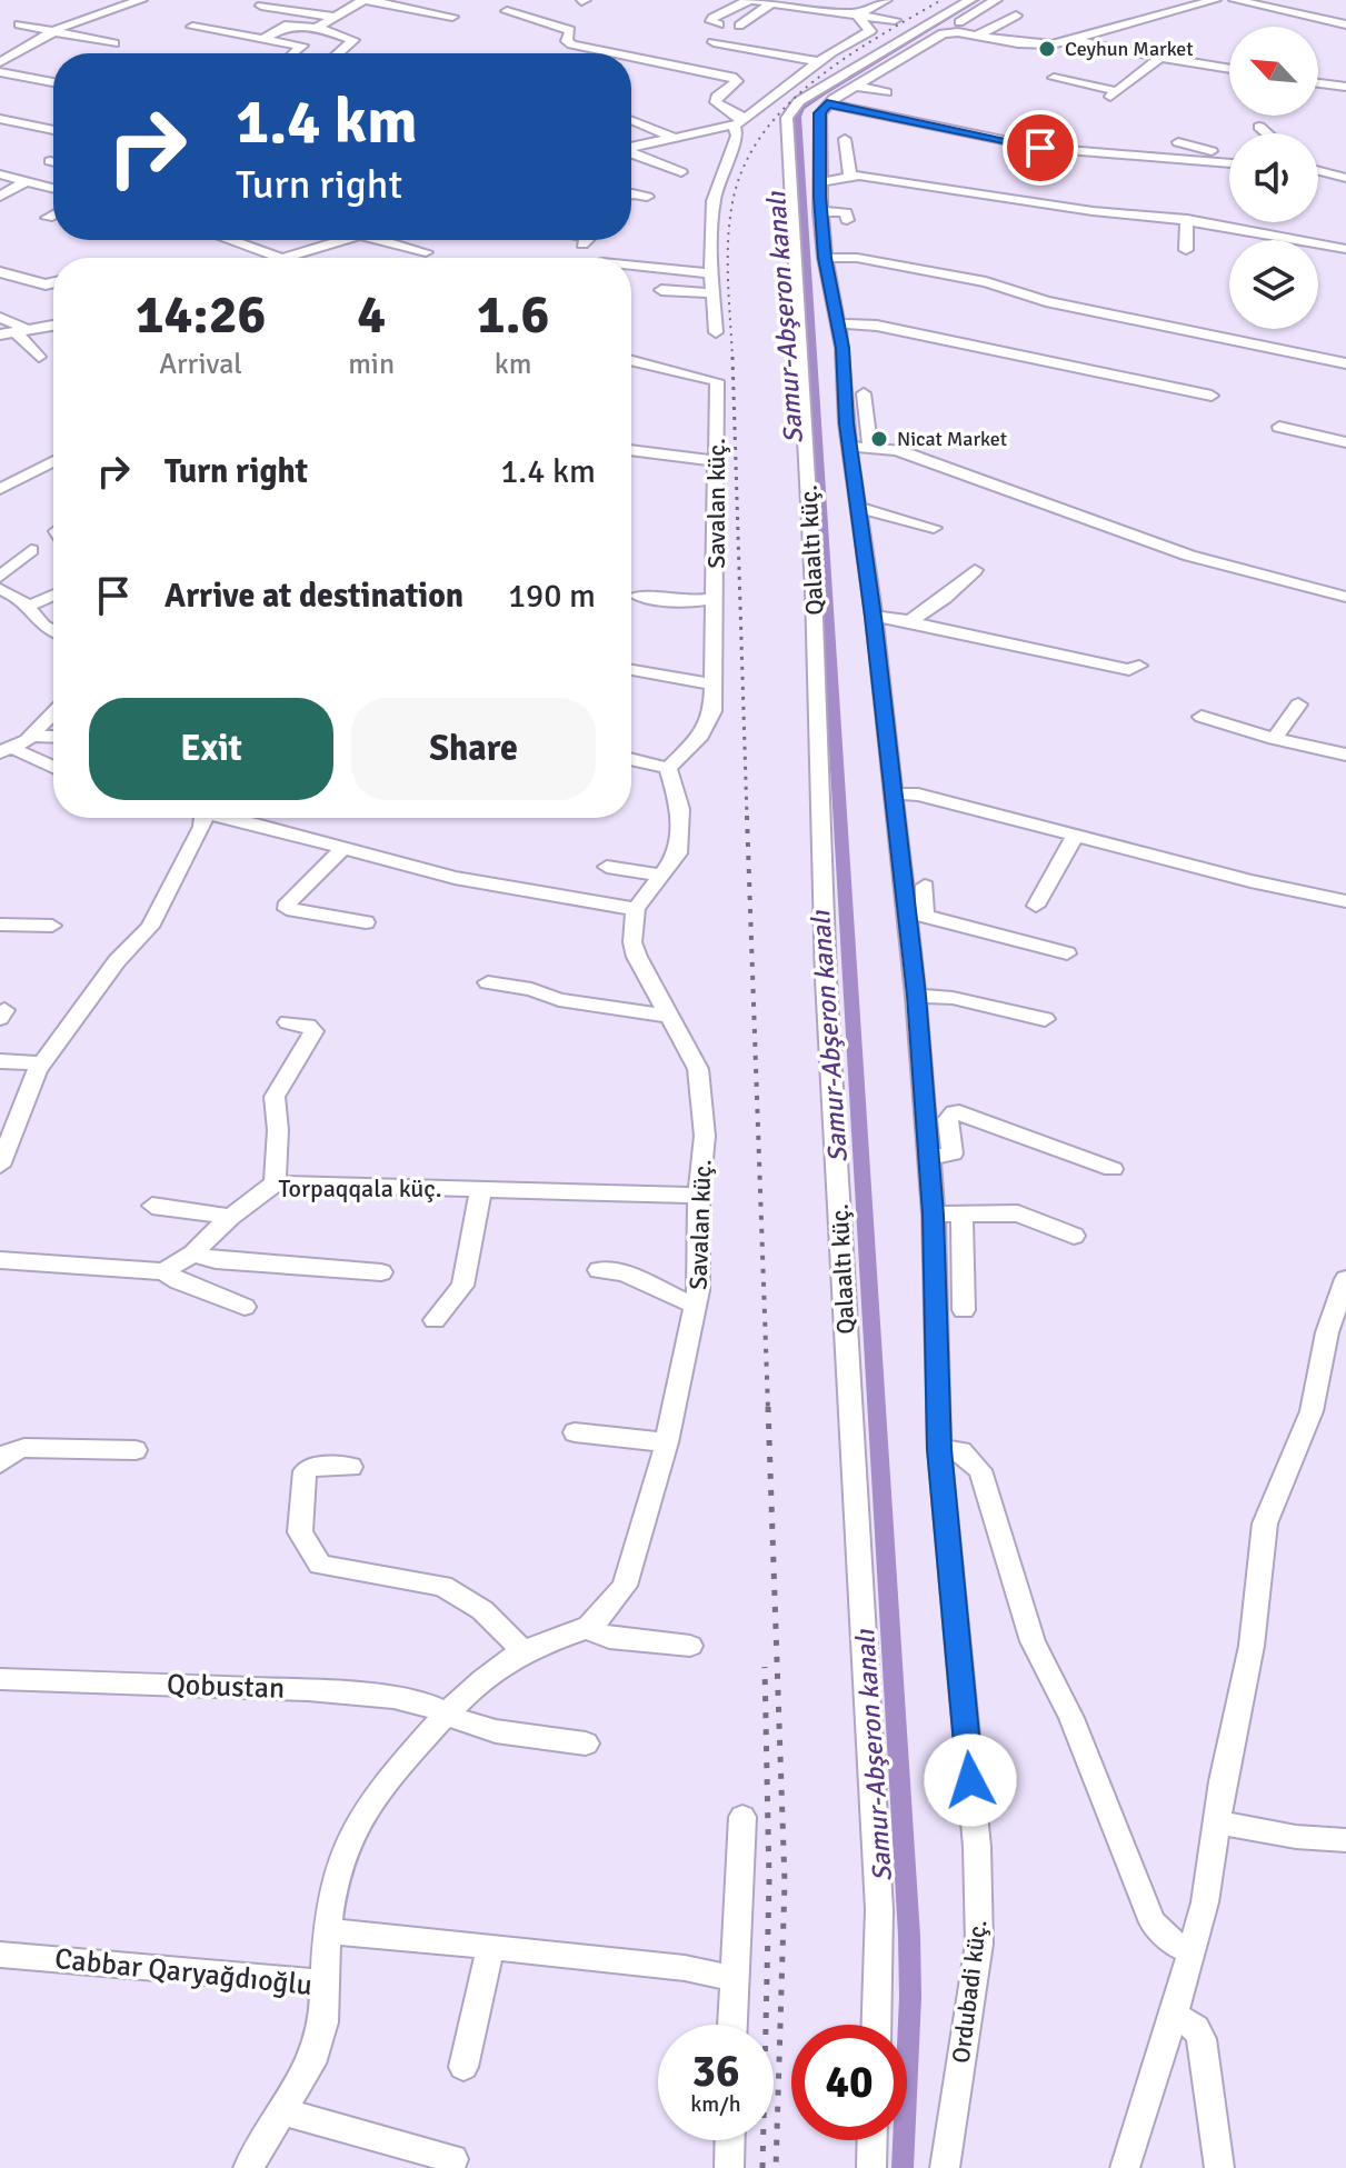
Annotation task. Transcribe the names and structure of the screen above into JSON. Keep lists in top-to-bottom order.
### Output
{
  "streets": {
    "street": [
      "Savalan küç.",
      "Qalaaltı küç.",
      "Torpaqqala küç.",
      "Qobustan",
      "Cabbar Qaryağdıoğlu",
      "Ordubadi küç."
    ]
  },
  "crossings": [
    ["Savalan küç.", "Torpaqqala küç."],
    ["Savalan küç.", "Qobustan"],
    ["Savalan küç.", "Cabbar Qaryağdıoğlu"]
  ],
  "water": ["Samur-Abşeron kanalı"],
  "places": ["Ceyhun Market", "Nicat Market"],
  "north": "top left",
  "page": {
    "turn": ["1.4 km", "Turn right"],
    "eta": [
      "14:26",
      "Arrival",
      "4",
      "min",
      "1.6",
      "km"
    ],
    "list": [
      {
        "name": "Turn right",
        "value": "1.4 km"
      },
      {
        "name": "Arrive at destination",
        "value": "190 m"
      }
    ],
    "buttons": ["Exit", "Share"],
    "speed": "36 km/h",
    "limit": "40"
  }
}
